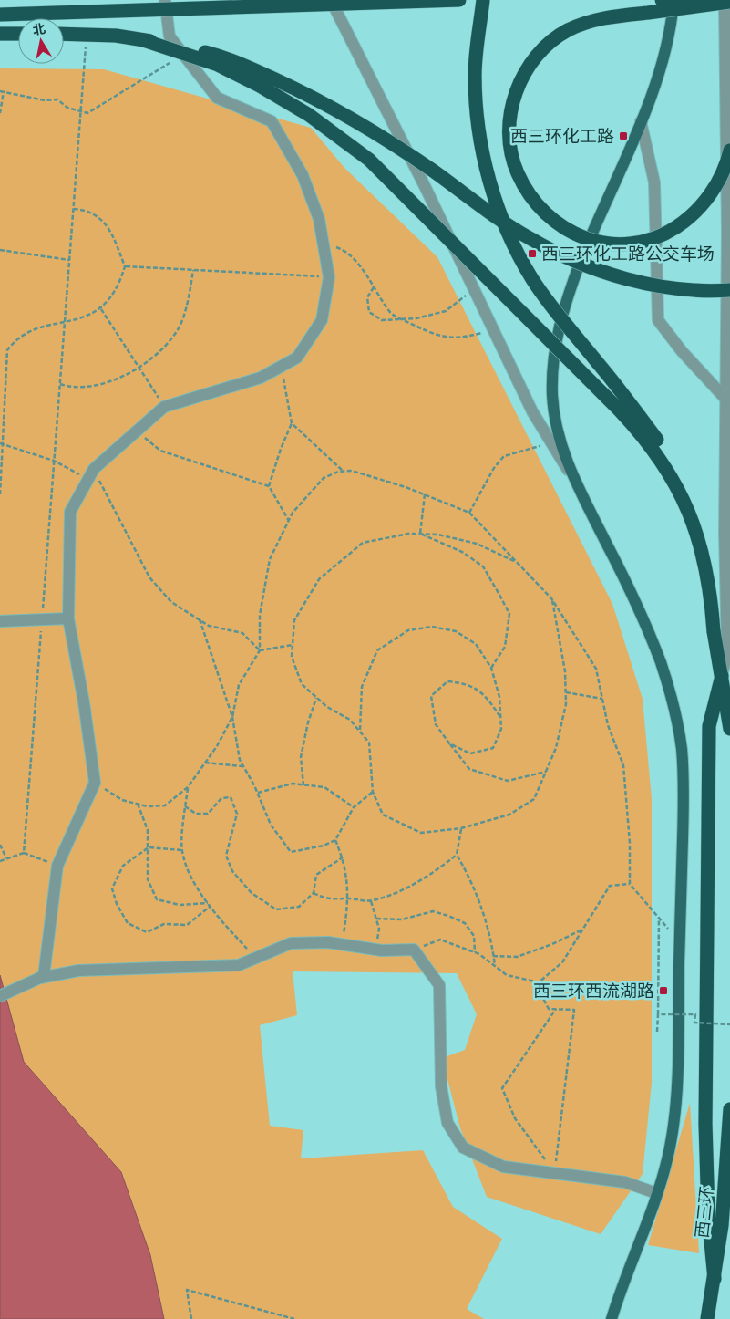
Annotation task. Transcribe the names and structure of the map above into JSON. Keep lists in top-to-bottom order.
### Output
{
  "streets": {
    "highway": ["西三环"]
  },
  "places": {
    "transit": ["西三环化工路", "西三环化工路公交车场", "西三环西流湖路"]
  },
  "north": "top"
}
